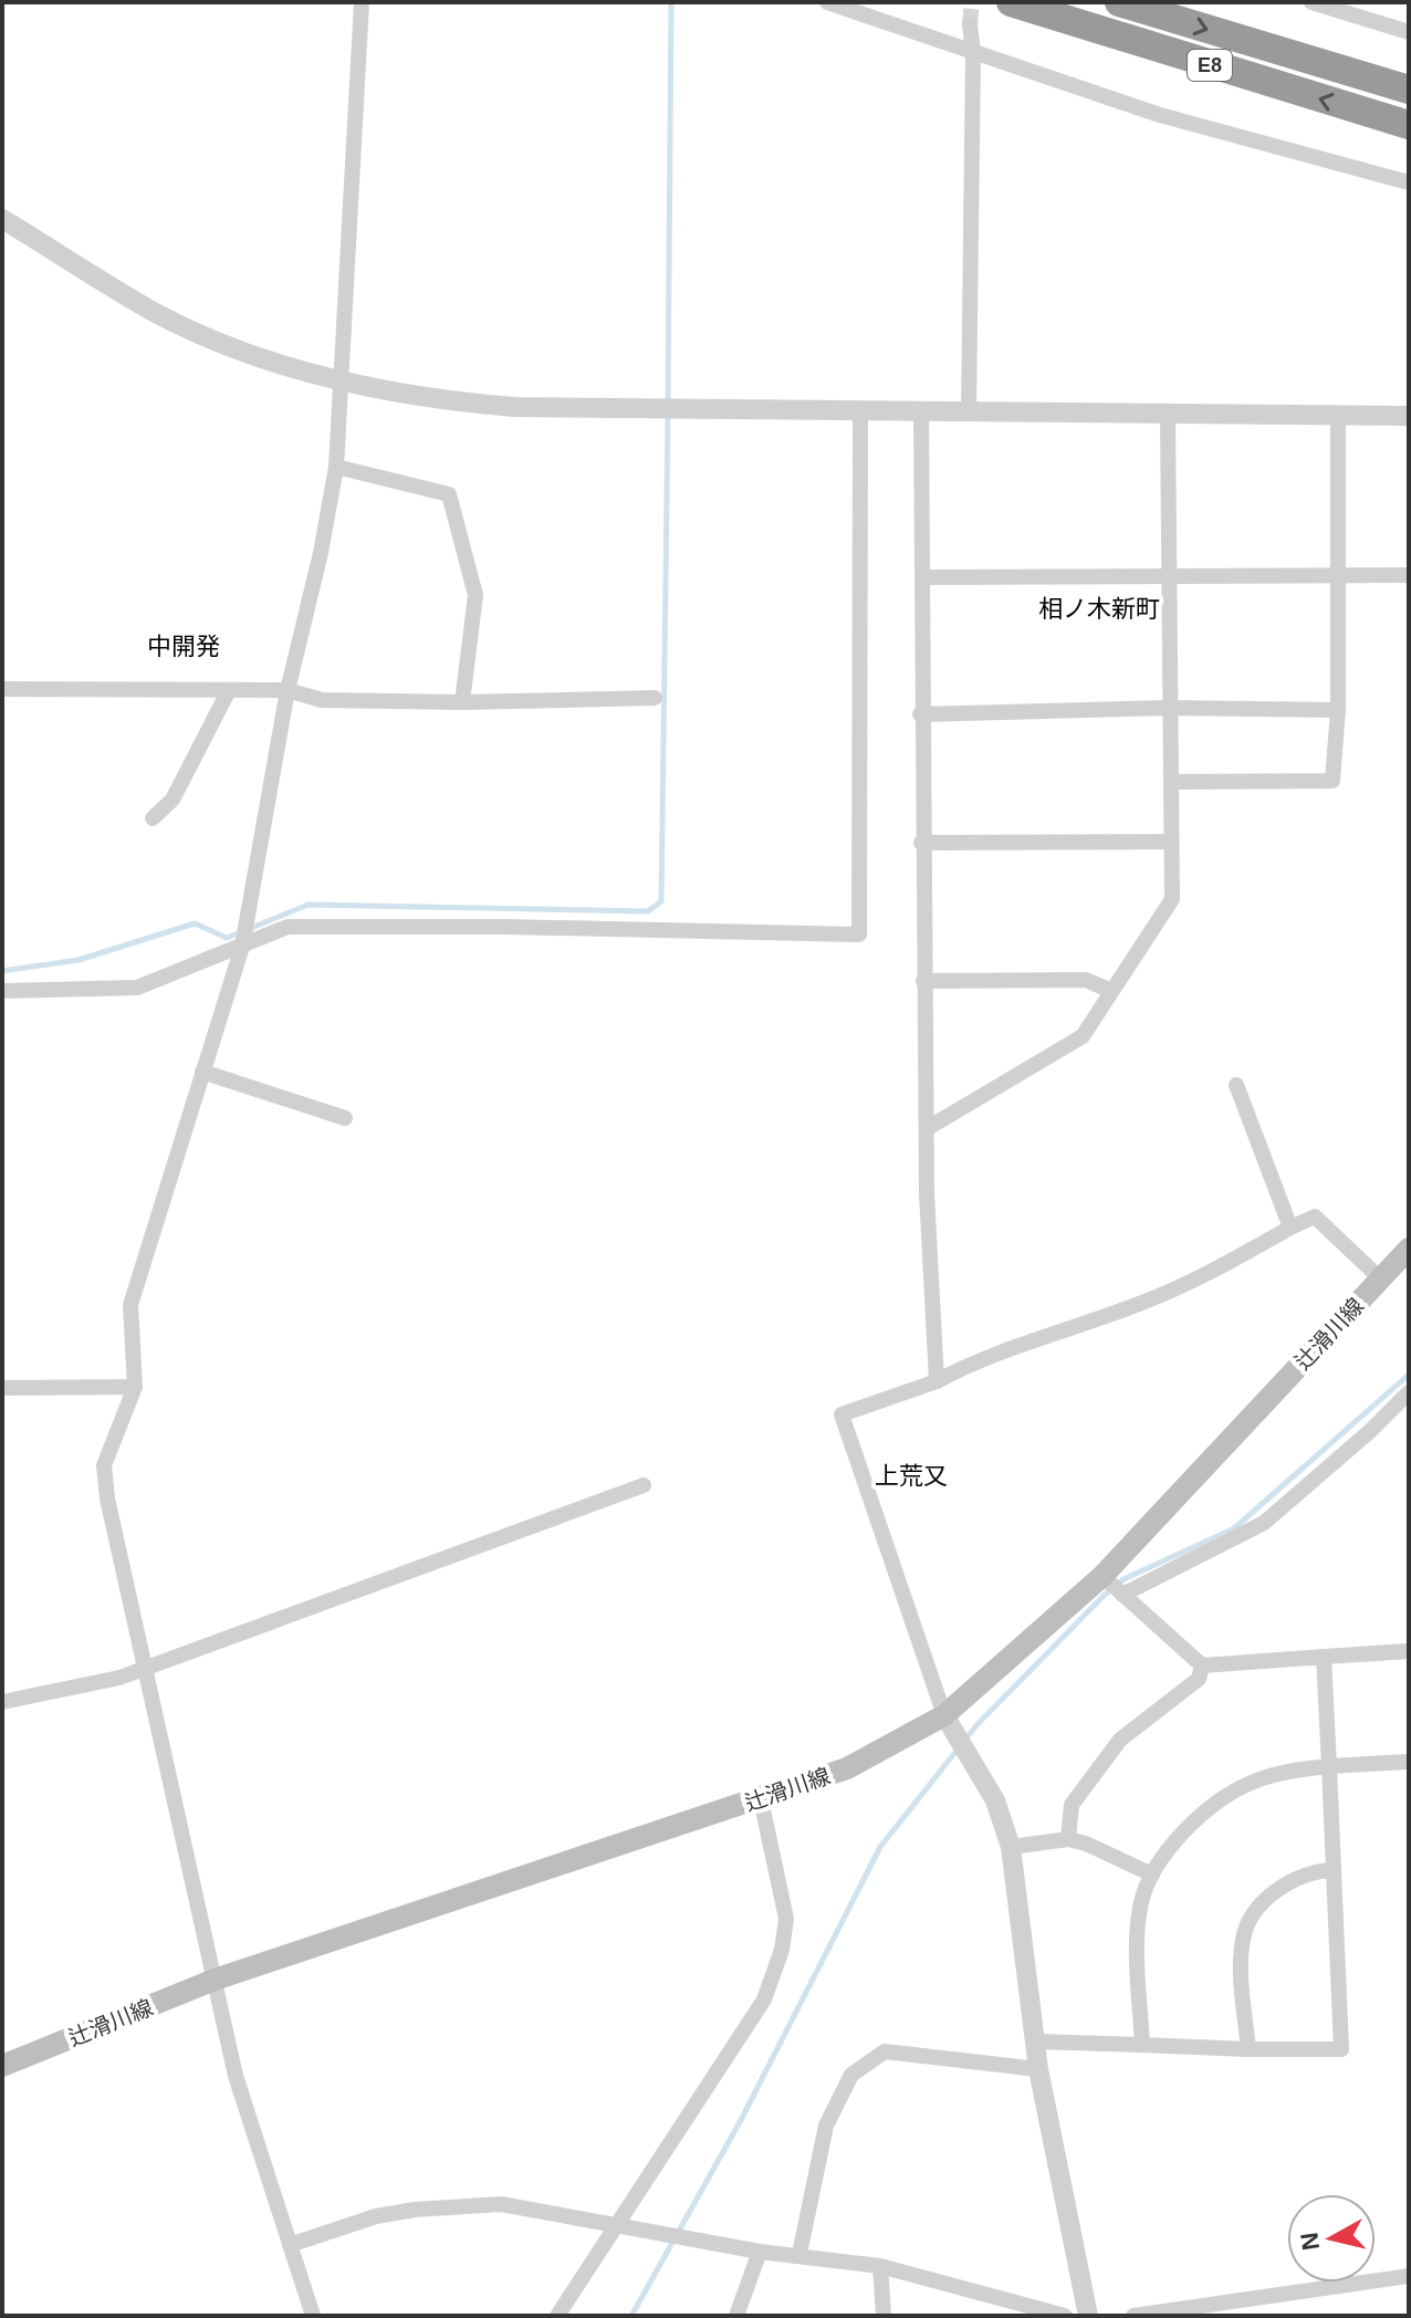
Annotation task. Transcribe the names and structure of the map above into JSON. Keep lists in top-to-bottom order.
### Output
{
  "streets": {
    "highway": ["E8"],
    "main road": ["辻滑川線"]
  },
  "districts": ["相ノ木新町", "中開発", "上荒又"],
  "north": "left"
}
